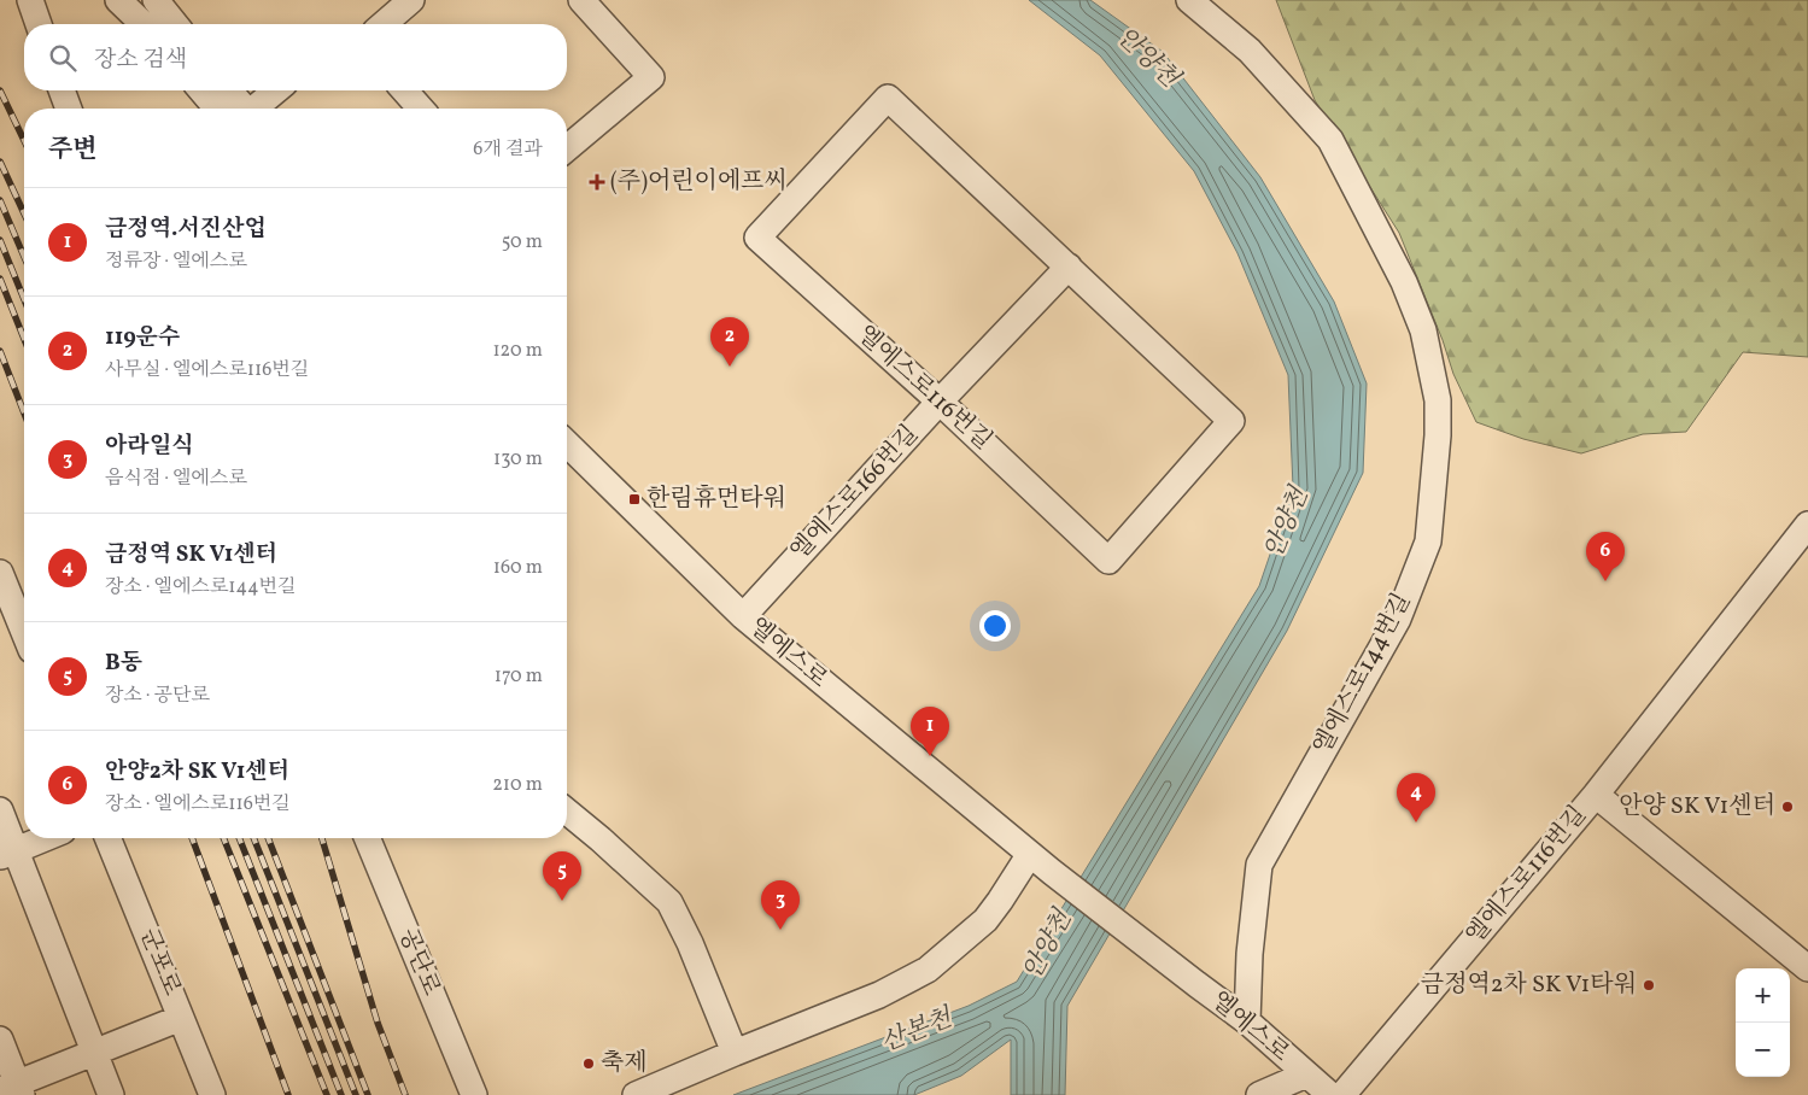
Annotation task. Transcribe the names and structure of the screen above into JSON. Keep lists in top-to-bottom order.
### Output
{
  "streets": {
    "street": [
      "엘에스로116번길",
      "엘에스로166번길",
      "엘에스로",
      "엘에스로144번길",
      "군포로",
      "공단로"
    ]
  },
  "crossings": [
    ["엘에스로116번길", "엘에스로166번길"],
    ["엘에스로166번길", "엘에스로"],
    ["엘에스로", "엘에스로144번길"]
  ],
  "water": ["안양천", "산본천"],
  "places": {
    "health": ["(주)어린이에프씨"],
    "transit": ["한림휴먼타워"],
    "other": ["안양 SK V1센터", "금정역2차 SK V1타워", "축제"]
  },
  "page": {
    "search": "장소 검색",
    "heading": ["주변", "6개 결과"],
    "list": [
      {
        "mark": "1",
        "name": "금정역.서진산업",
        "note": "정류장 · 엘에스로",
        "value": "50 m"
      },
      {
        "mark": "2",
        "name": "119운수",
        "note": "사무실 · 엘에스로116번길",
        "value": "120 m"
      },
      {
        "mark": "3",
        "name": "아라일식",
        "note": "음식점 · 엘에스로",
        "value": "130 m"
      },
      {
        "mark": "4",
        "name": "금정역 SK V1센터",
        "note": "장소 · 엘에스로144번길",
        "value": "160 m"
      },
      {
        "mark": "5",
        "name": "B동",
        "note": "장소 · 공단로",
        "value": "170 m"
      },
      {
        "mark": "6",
        "name": "안양2차 SK V1센터",
        "note": "장소 · 엘에스로116번길",
        "value": "210 m"
      }
    ],
    "pins": [
      "2",
      "6",
      "1",
      "4",
      "5",
      "3"
    ],
    "map_buttons": ["+", "−"]
  }
}
